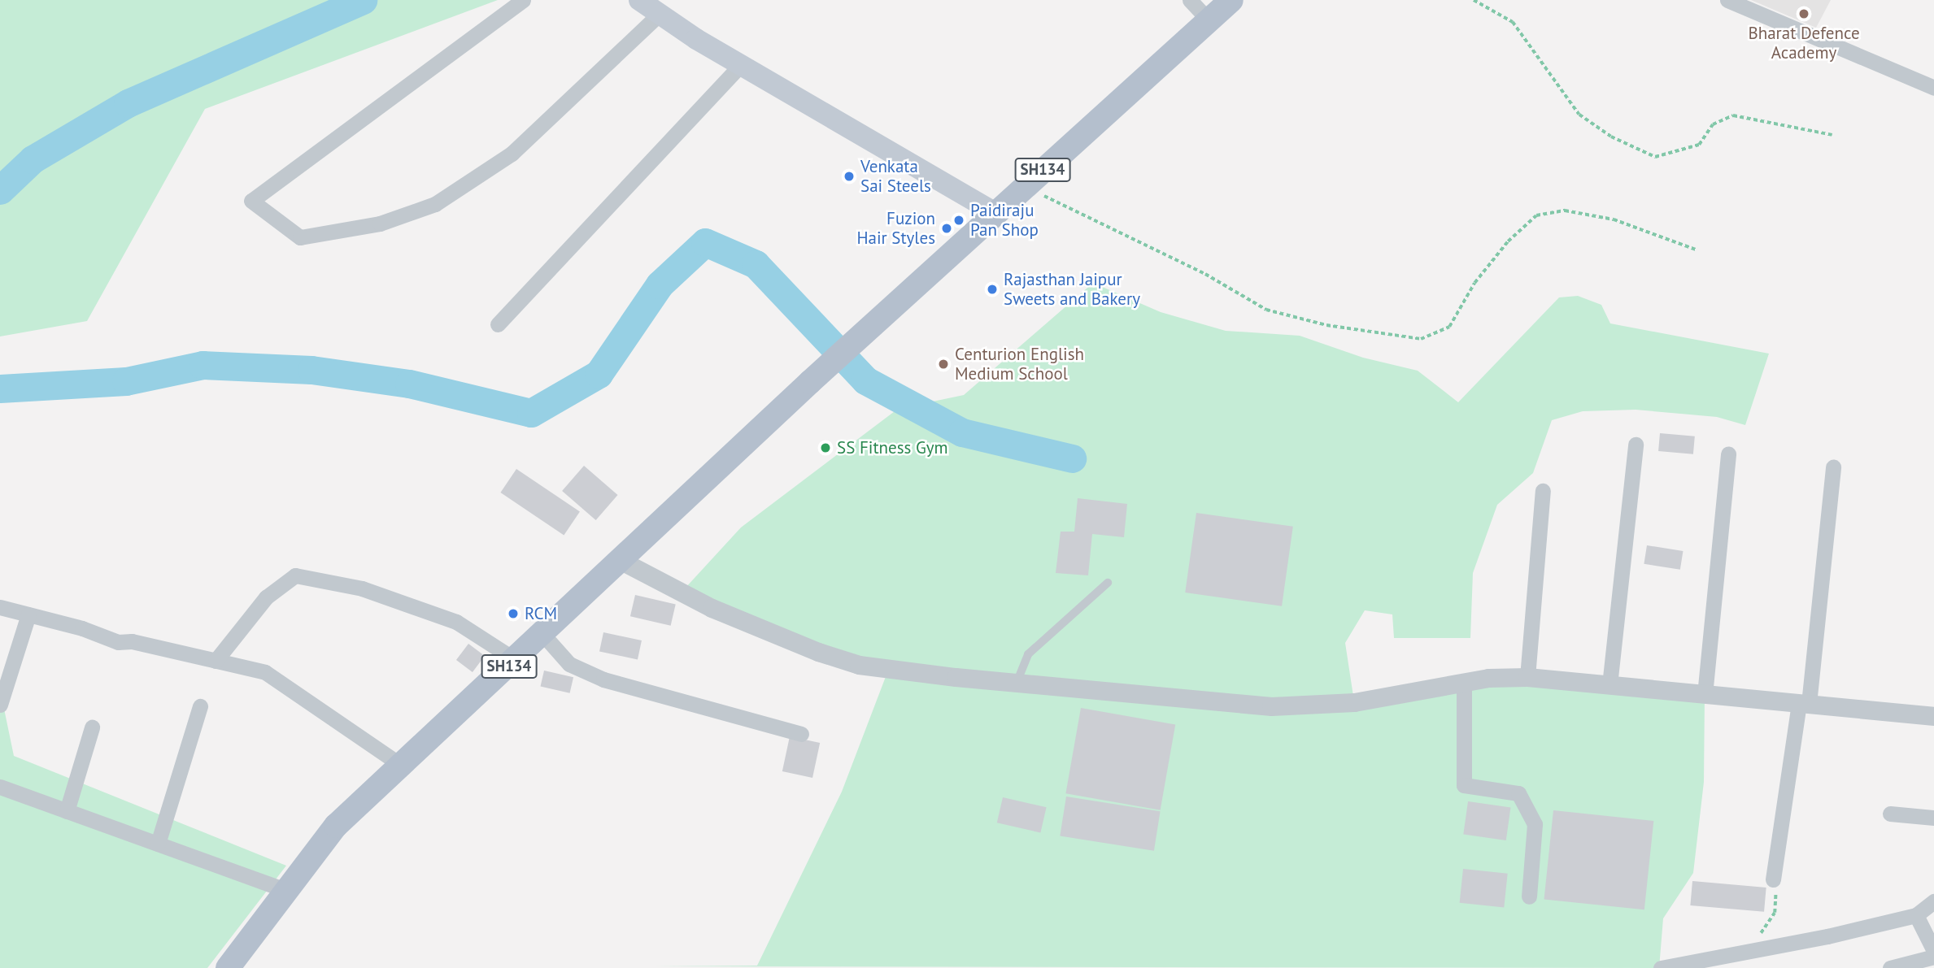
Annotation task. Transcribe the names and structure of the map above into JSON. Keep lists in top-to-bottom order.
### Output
{
  "streets": {
    "main road": ["SH134"]
  },
  "places": [
    "Bharat Defence Academy",
    "Venkata Sai Steels",
    "Paidiraju Pan Shop",
    "Fuzion Hair Styles",
    "Rajasthan Jaipur Sweets and Bakery",
    "Centurion English Medium School",
    "SS Fitness Gym",
    "RCM"
  ]
}
